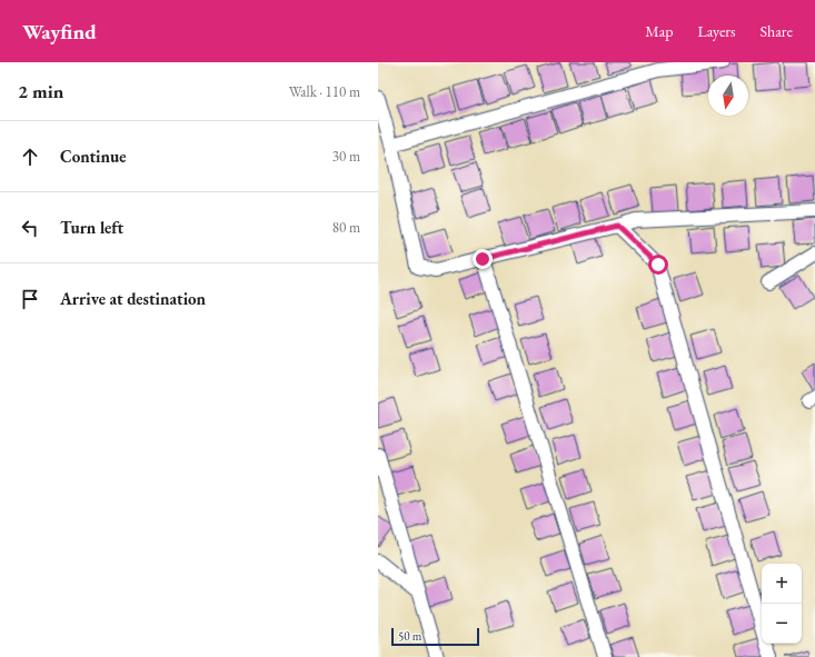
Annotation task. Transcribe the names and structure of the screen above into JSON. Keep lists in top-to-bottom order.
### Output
{
  "scale_bar": "50 m",
  "north": "bottom",
  "page": {
    "header": "Wayfind",
    "nav": ["Map", "Layers", "Share"],
    "heading": ["2 min", "Walk · 110 m"],
    "list": [
      ["Continue", "30 m"],
      ["Turn left", "80 m"],
      "Arrive at destination"
    ],
    "map_buttons": ["+", "−"],
    "scale": "50 m"
  }
}
